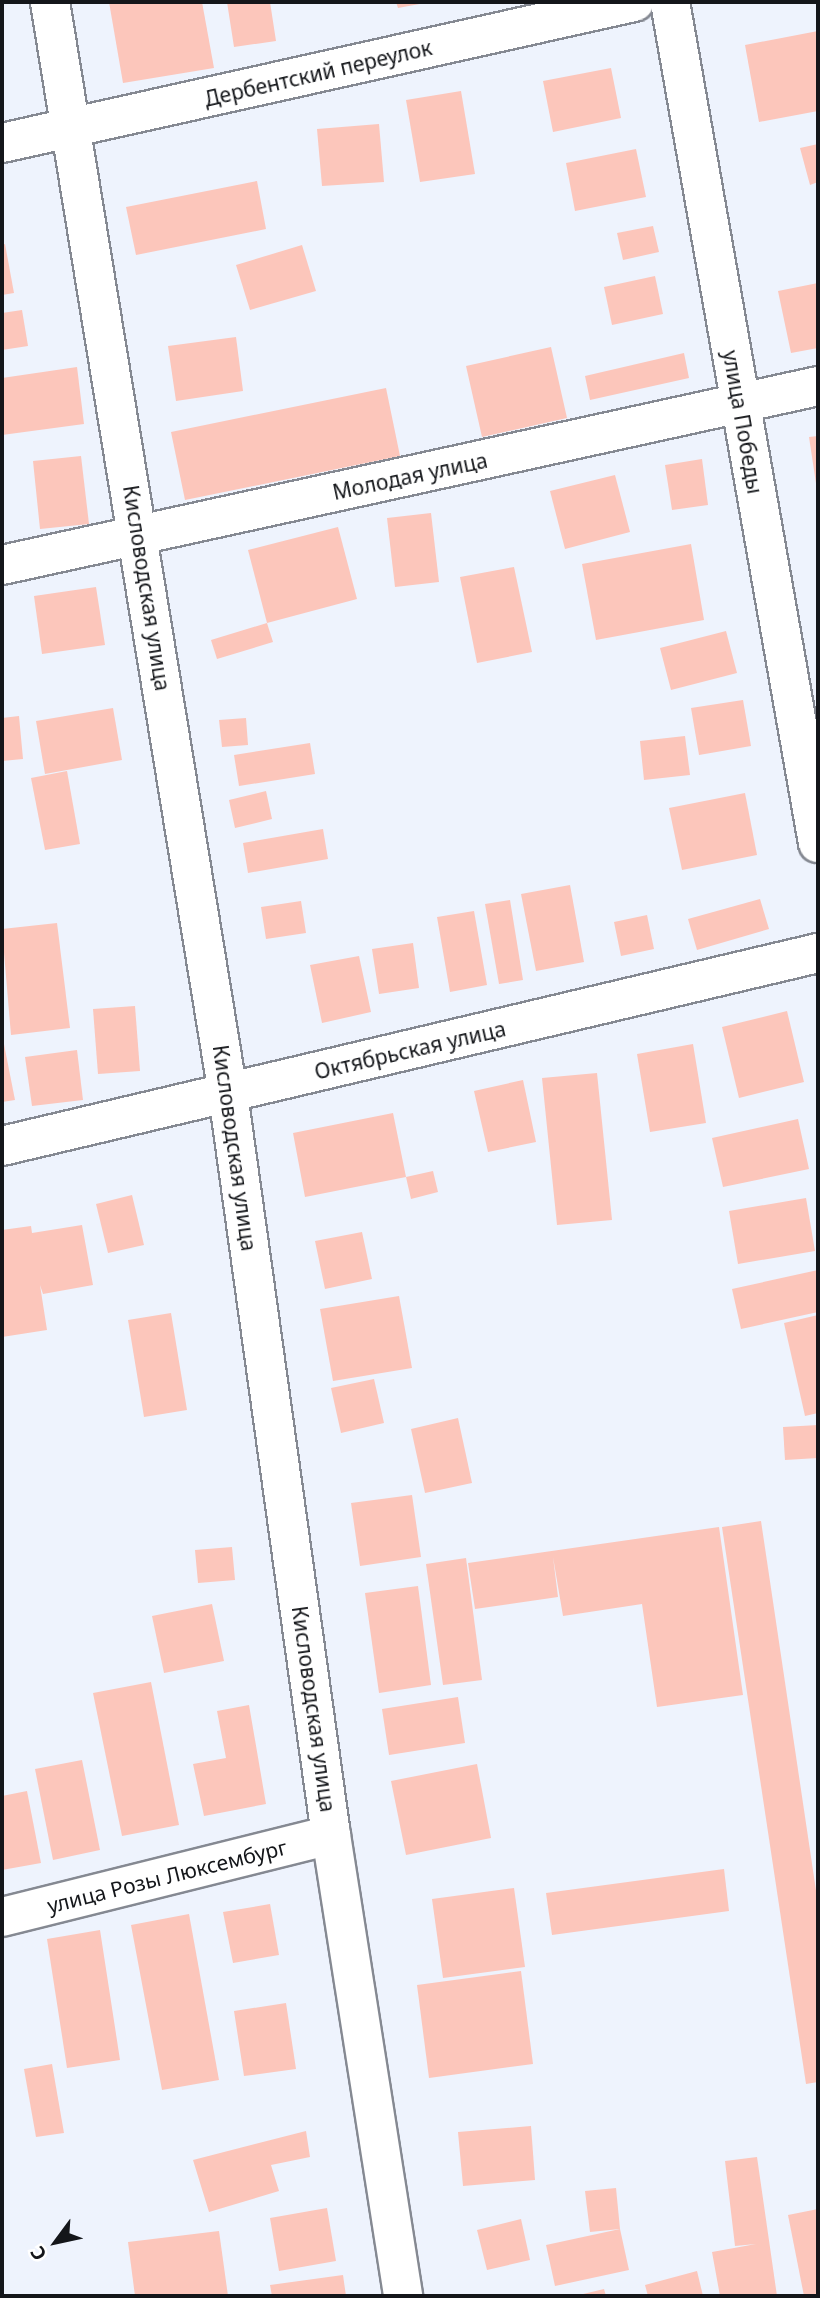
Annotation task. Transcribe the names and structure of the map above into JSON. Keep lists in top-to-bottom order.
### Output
{
  "streets": {
    "street": [
      "Дербентский переулок",
      "улица Победы",
      "Молодая улица",
      "Кисловодская улица",
      "Октябрьская улица",
      "улица Розы Люксембург"
    ]
  },
  "crossings": [
    ["Дербентский переулок", "Кисловодская улица"],
    ["улица Победы", "Молодая улица"],
    ["Молодая улица", "Кисловодская улица"],
    ["Кисловодская улица", "Октябрьская улица"],
    ["Кисловодская улица", "улица Розы Люксембург"]
  ],
  "north": "bottom left"
}
